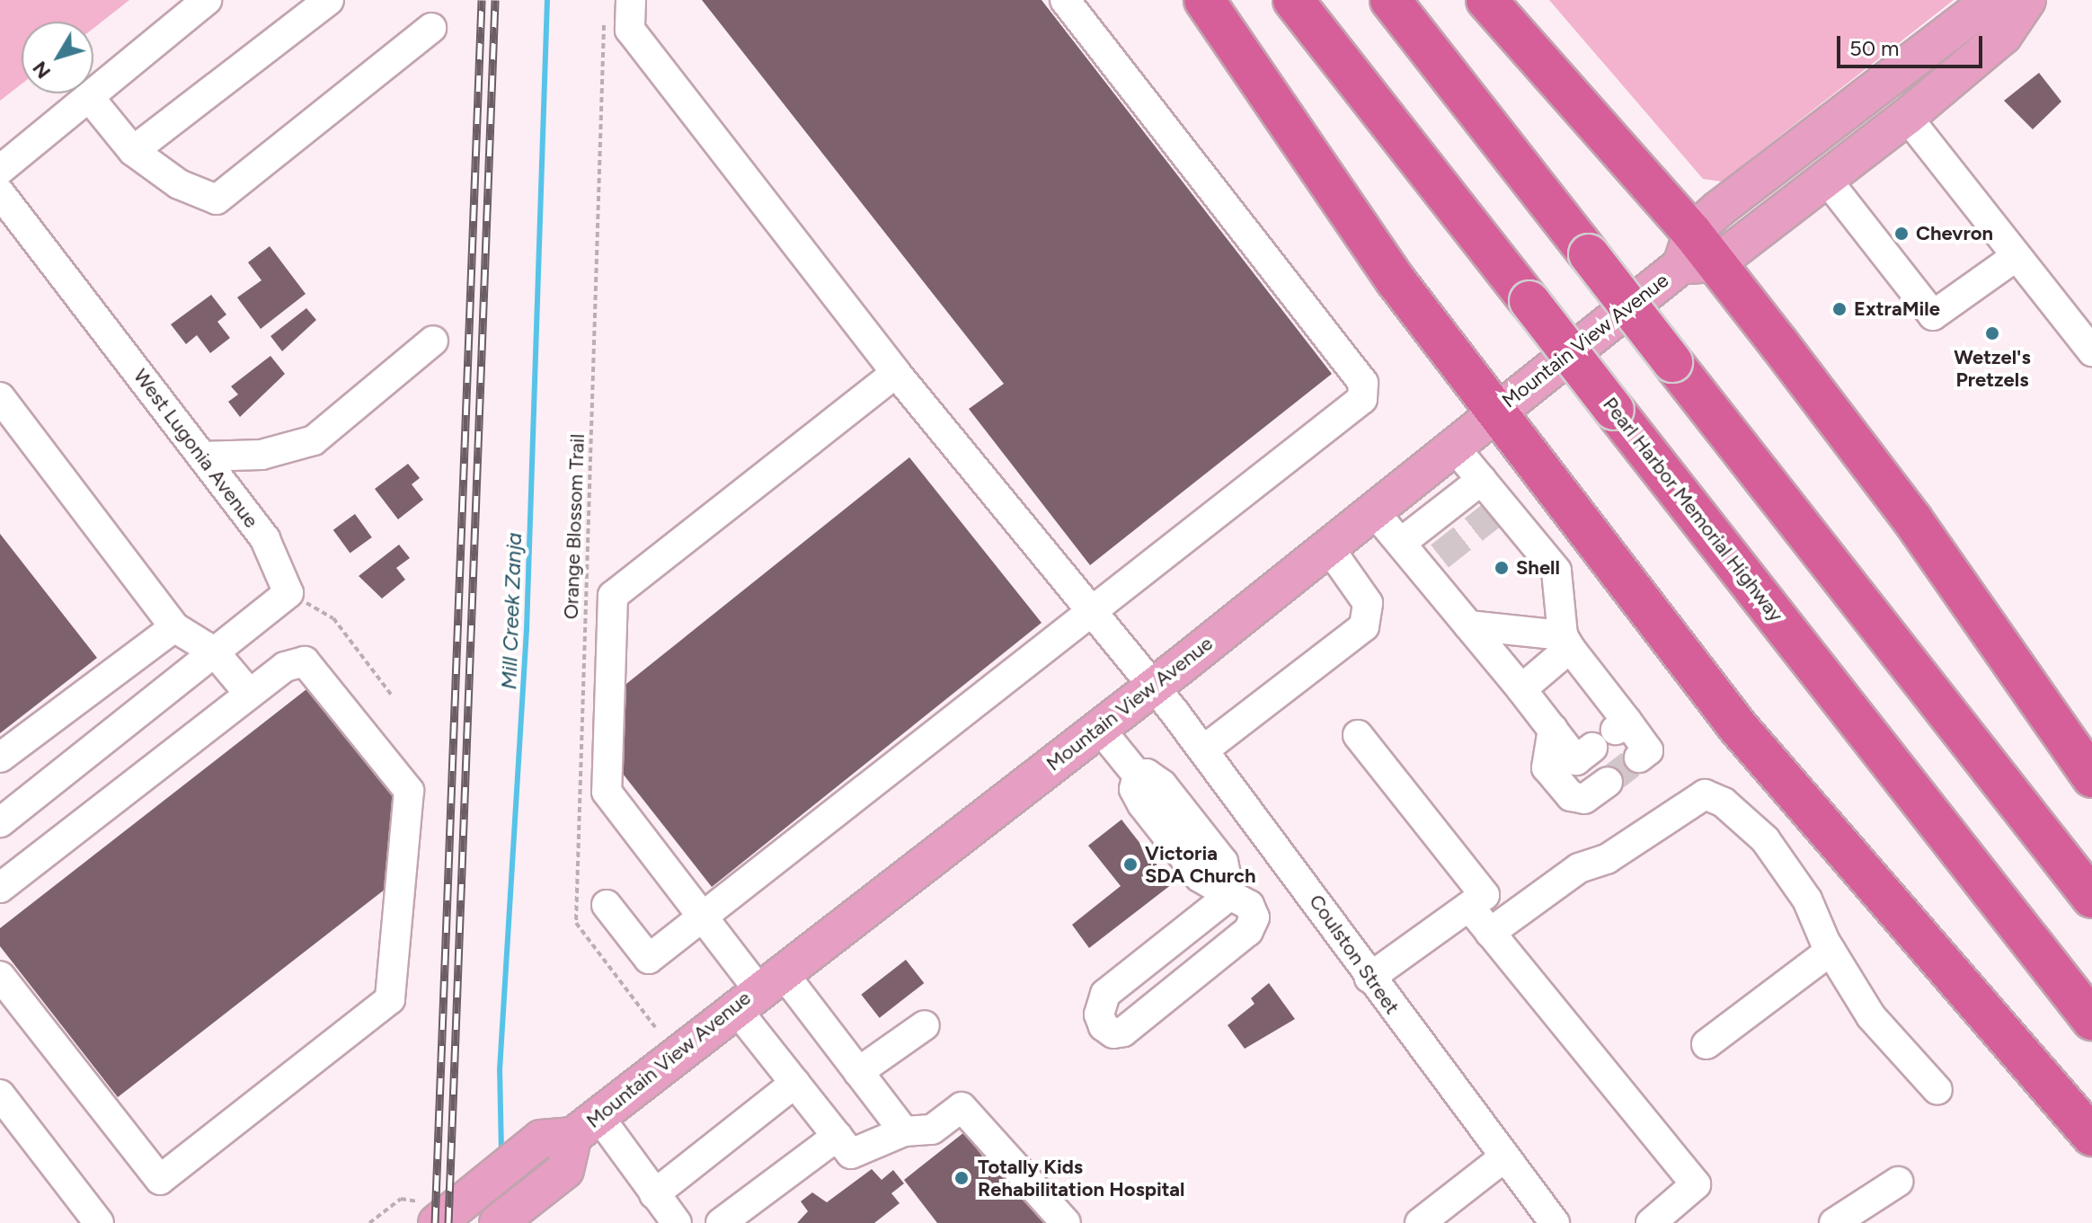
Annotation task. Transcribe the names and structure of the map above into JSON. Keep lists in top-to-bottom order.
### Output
{
  "streets": {
    "highway": ["Pearl Harbor Memorial Highway"],
    "main road": ["Mountain View Avenue"],
    "street": ["West Lugonia Avenue", "Coulston Street"],
    "path": ["Orange Blossom Trail"]
  },
  "crossings": [
    ["Mountain View Avenue", "Coulston Street"]
  ],
  "water": ["Mill Creek Zanja"],
  "places": [
    "Chevron",
    "ExtraMile",
    "Wetzel's Pretzels",
    "Shell",
    "Victoria SDA Church",
    "Totally Kids Rehabilitation Hospital"
  ],
  "scale_bar": "50 m",
  "north": "bottom left"
}
